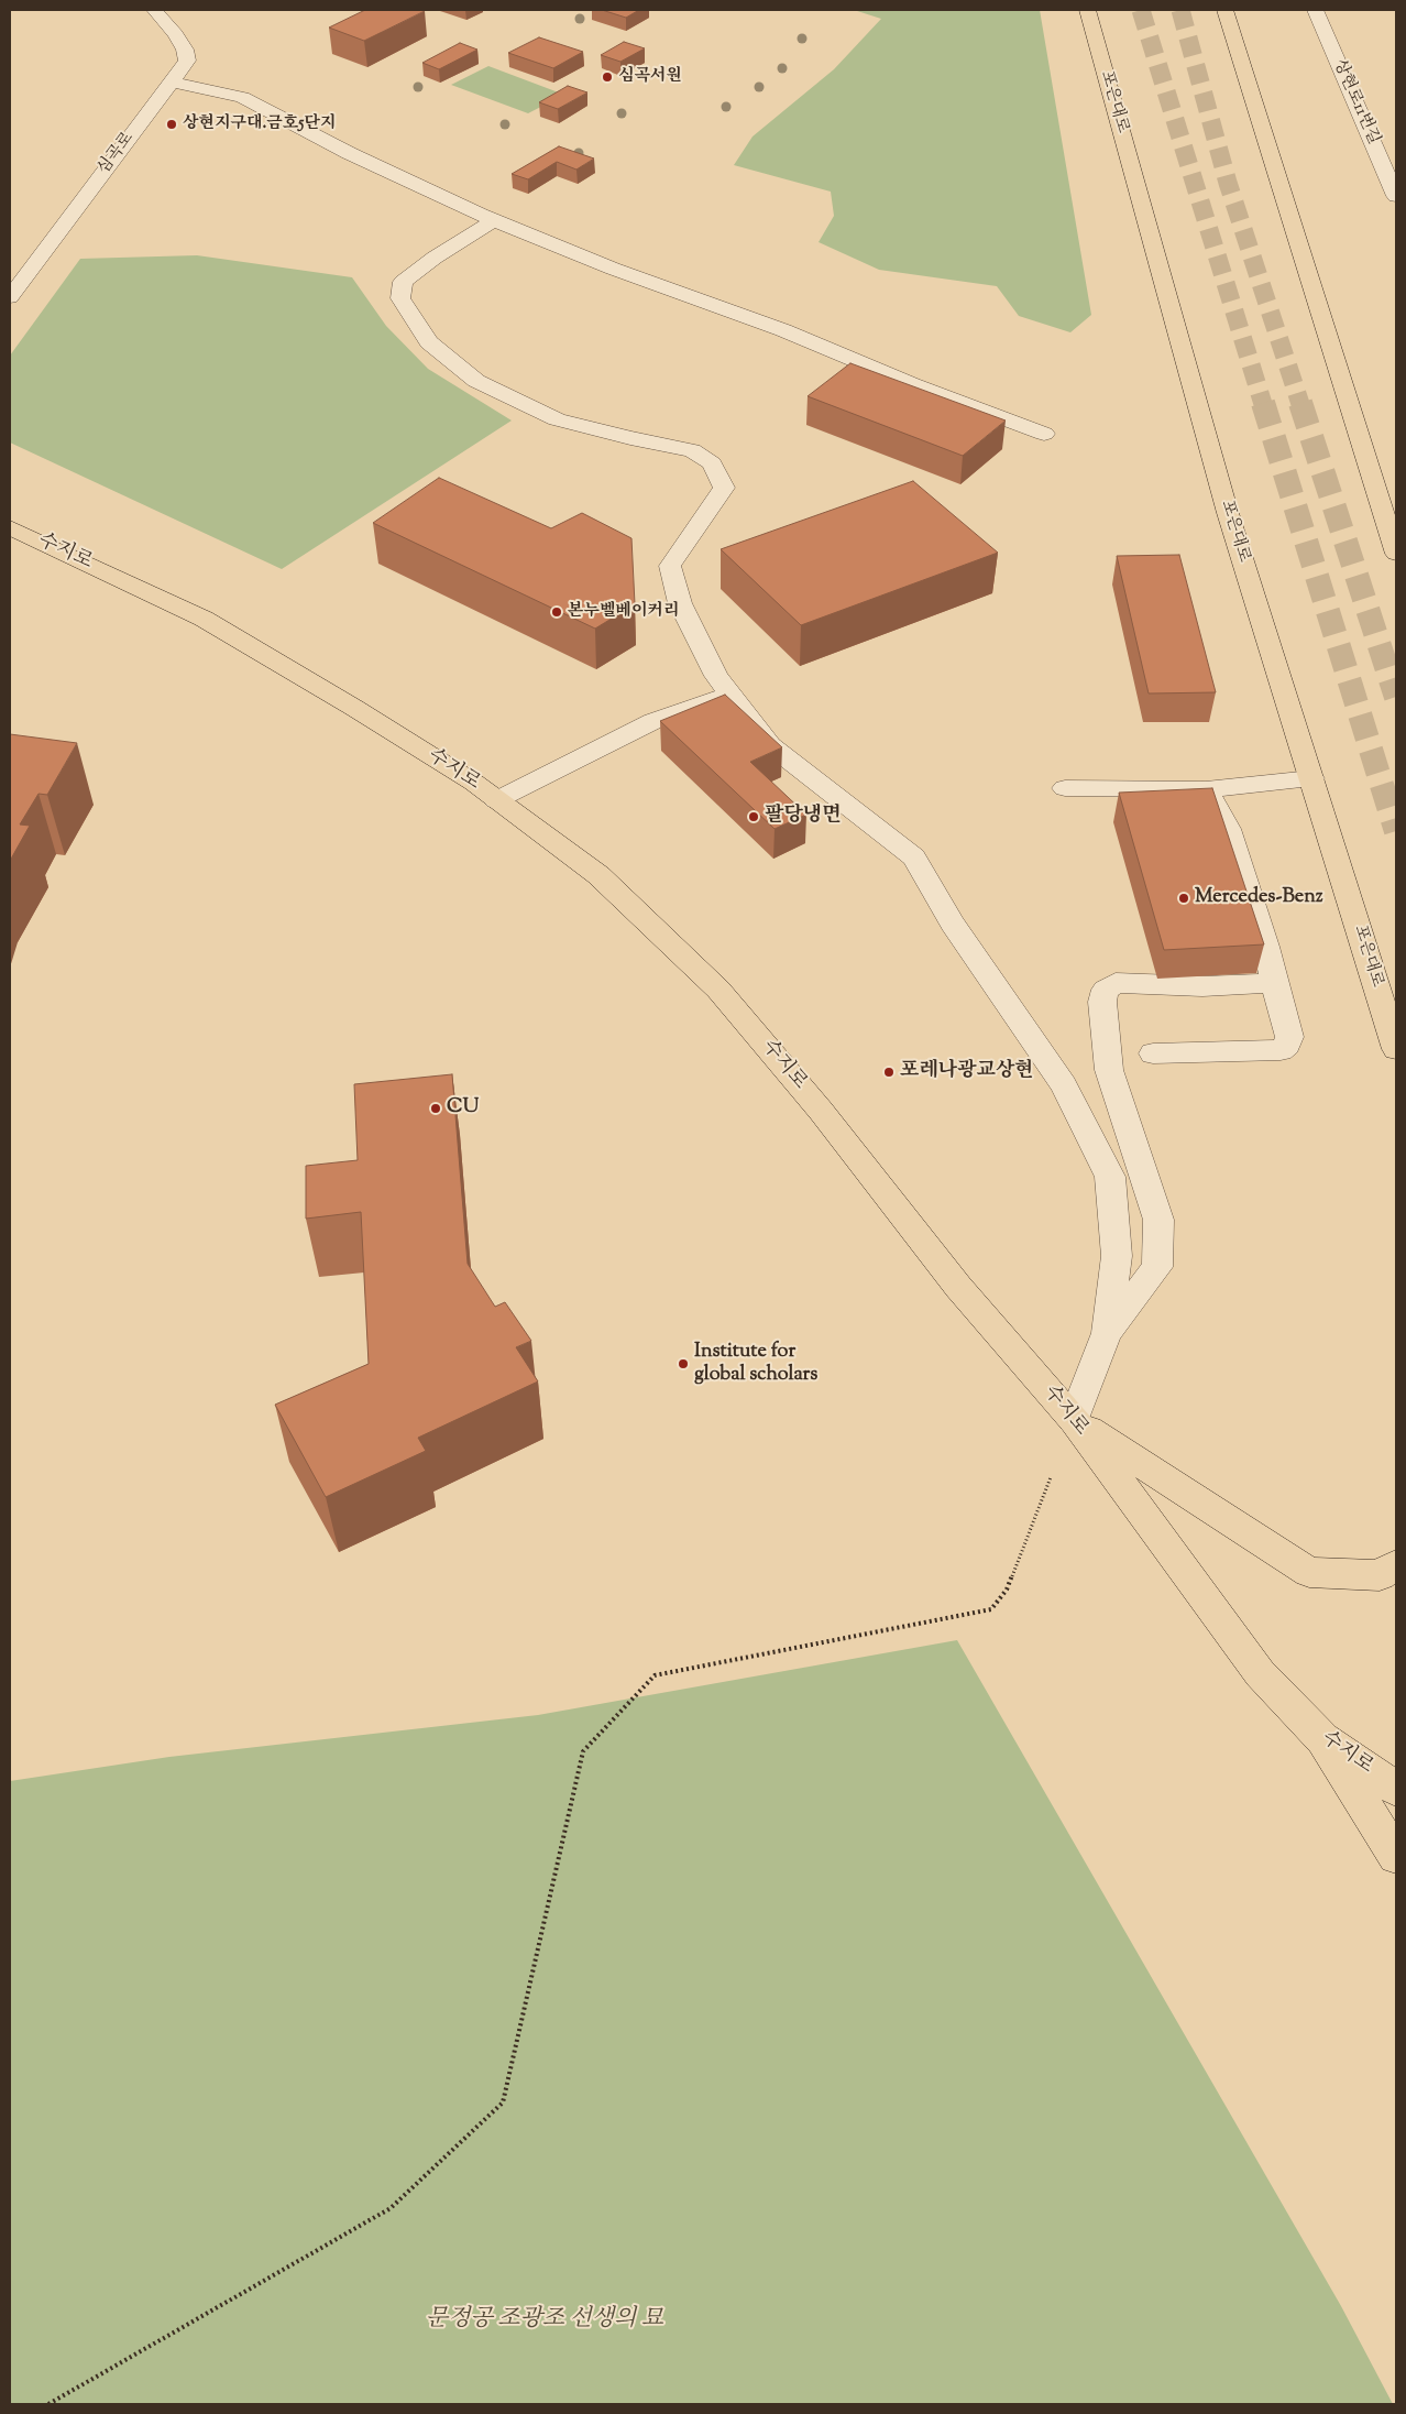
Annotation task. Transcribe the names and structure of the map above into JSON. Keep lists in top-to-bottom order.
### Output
{
  "streets": {
    "main road": ["포은대로", "수지로"],
    "street": ["상현로11번길", "심곡로"]
  },
  "parks": ["문정공 조광조 선생의 묘"],
  "places": [
    "심곡서원",
    "상현지구대.금호5단지",
    "본누벨베이커리",
    "팔당냉면",
    "Mercedes-Benz",
    "포레나광교상현",
    "CU",
    "Institute for global scholars"
  ]
}
